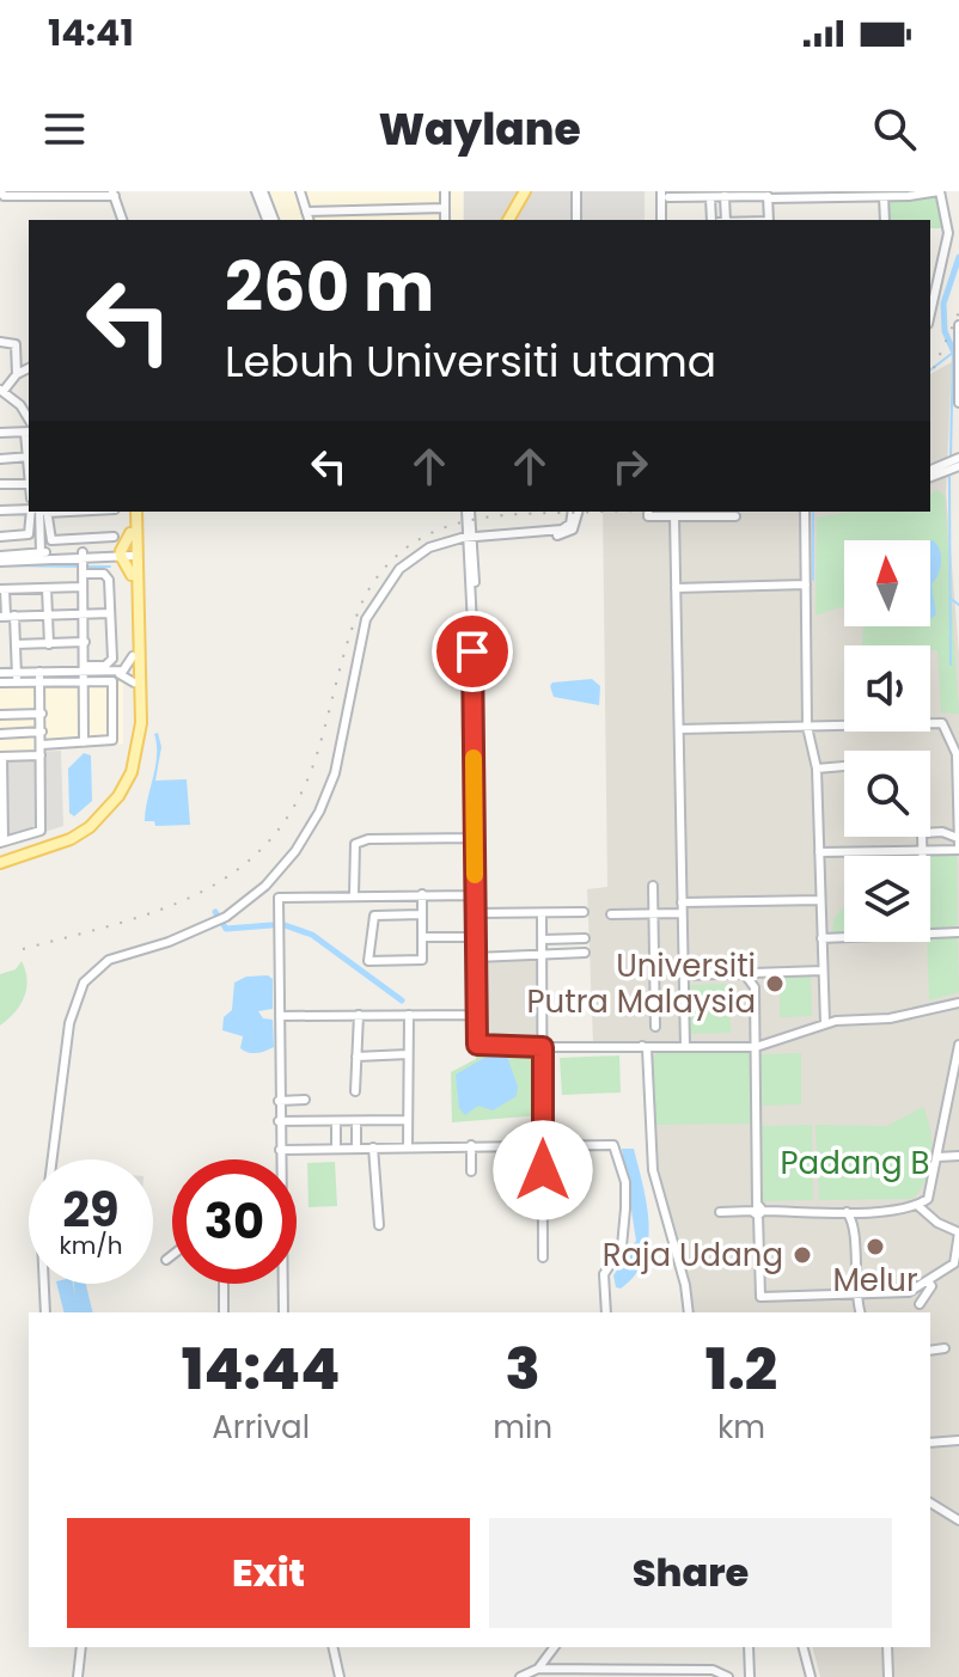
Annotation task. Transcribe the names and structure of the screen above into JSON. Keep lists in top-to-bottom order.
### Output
{
  "parks": ["Padang B"],
  "places": ["Universiti Putra Malaysia", "Melur", "Raja Udang"],
  "north": "top",
  "page": {
    "status": "14:41",
    "header": "Waylane",
    "turn": ["260 m", "Lebuh Universiti utama"],
    "speed": "29 km/h",
    "limit": "30",
    "eta": [
      "14:44",
      "Arrival",
      "3",
      "min",
      "1.2",
      "km"
    ],
    "buttons": ["Exit", "Share"]
  }
}
